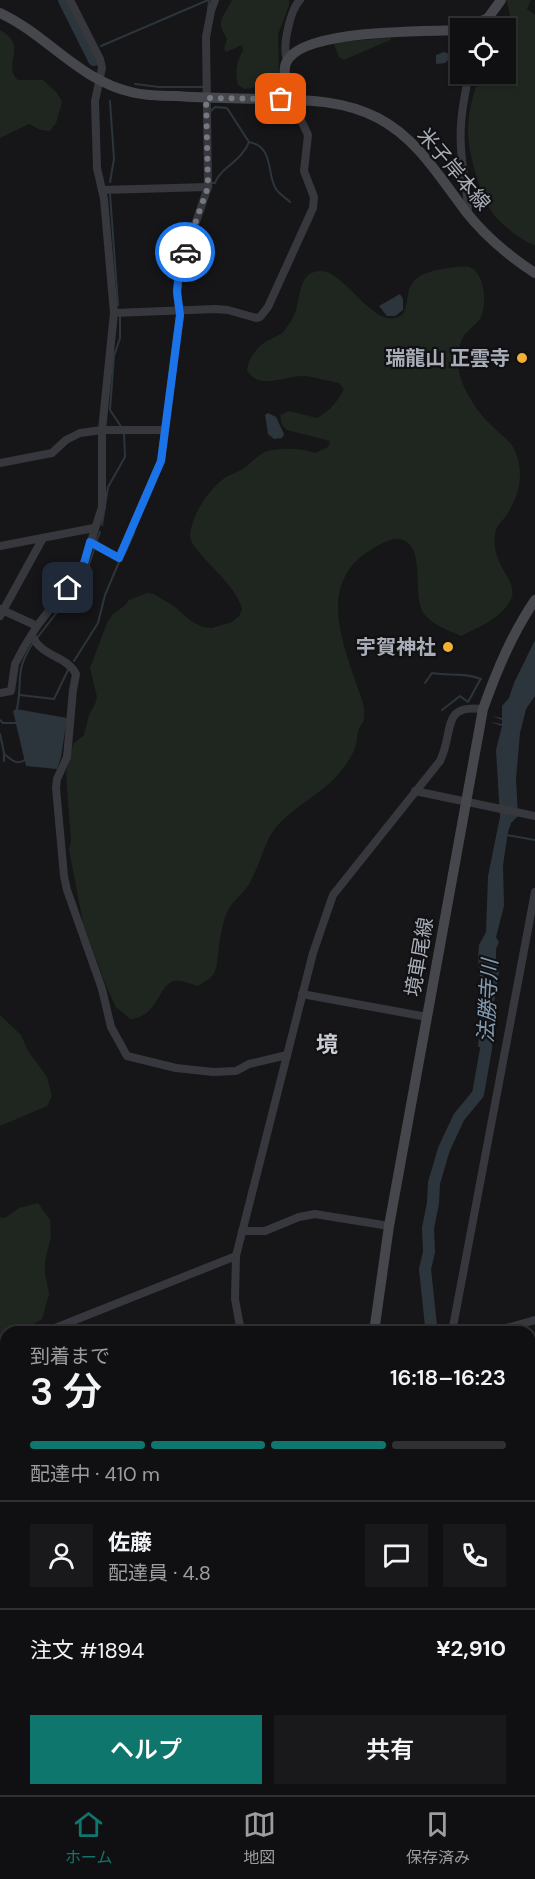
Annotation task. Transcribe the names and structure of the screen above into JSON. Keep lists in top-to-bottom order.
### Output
{
  "streets": {
    "main road": ["米子岸本線", "境車尾線"]
  },
  "districts": ["境"],
  "water": ["法勝寺川"],
  "places": ["瑞龍山 正雲寺", "宇賀神社"],
  "page": {
    "heading": ["3 分", "到着まで", "16:18–16:23"],
    "panel": [
      "佐藤",
      "配達員 · 4.8",
      "注文 #1894",
      "¥2,910"
    ],
    "bar": "配達中 · 410 m",
    "buttons": ["ヘルプ", "共有"],
    "tabs": ["ホーム", "地図", "保存済み"]
  }
}
